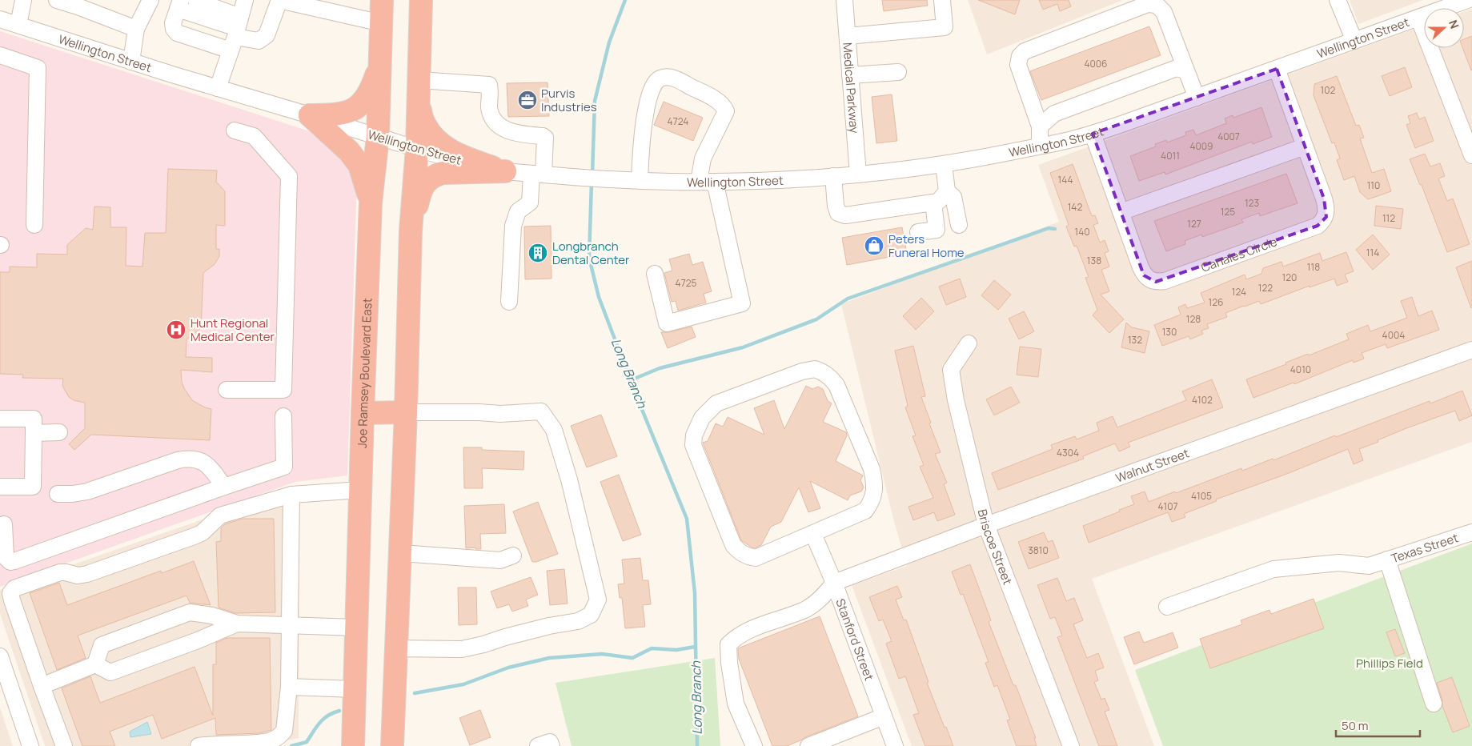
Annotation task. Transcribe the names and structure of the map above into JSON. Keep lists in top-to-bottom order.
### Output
{
  "streets": {
    "highway": ["Joe Ramsey Boulevard East"],
    "street": [
      "Wellington Street",
      "Medical Parkway",
      "Canales Circle",
      "Walnut Street",
      "Briscoe Street",
      "Texas Street",
      "Stanford Street"
    ]
  },
  "crossings": [
    ["Wellington Street", "Medical Parkway"],
    ["Wellington Street", "Canales Circle"],
    ["Wellington Street", "Joe Ramsey Boulevard East"],
    ["Walnut Street", "Briscoe Street"],
    ["Walnut Street", "Stanford Street"]
  ],
  "water": ["Long Branch"],
  "parks": ["Phillips Field"],
  "places": {
    "office": ["Purvis Industries"],
    "shop": ["Peters Funeral Home"],
    "building": ["Longbranch Dental Center"],
    "hospital": ["Hunt Regional Medical Center"]
  },
  "house_numbers": [
    "4006",
    "102",
    "4724",
    "4007",
    "4009",
    "4011",
    "144",
    "110",
    "123",
    "142",
    "125",
    "112",
    "127",
    "140",
    "114",
    "138",
    "118",
    "120",
    "4725",
    "122",
    "124",
    "126",
    "128",
    "130",
    "4004",
    "132",
    "4010",
    "4102",
    "4304",
    "4105",
    "4107",
    "3810"
  ],
  "scale_bar": "50 m",
  "north": "right"
}
